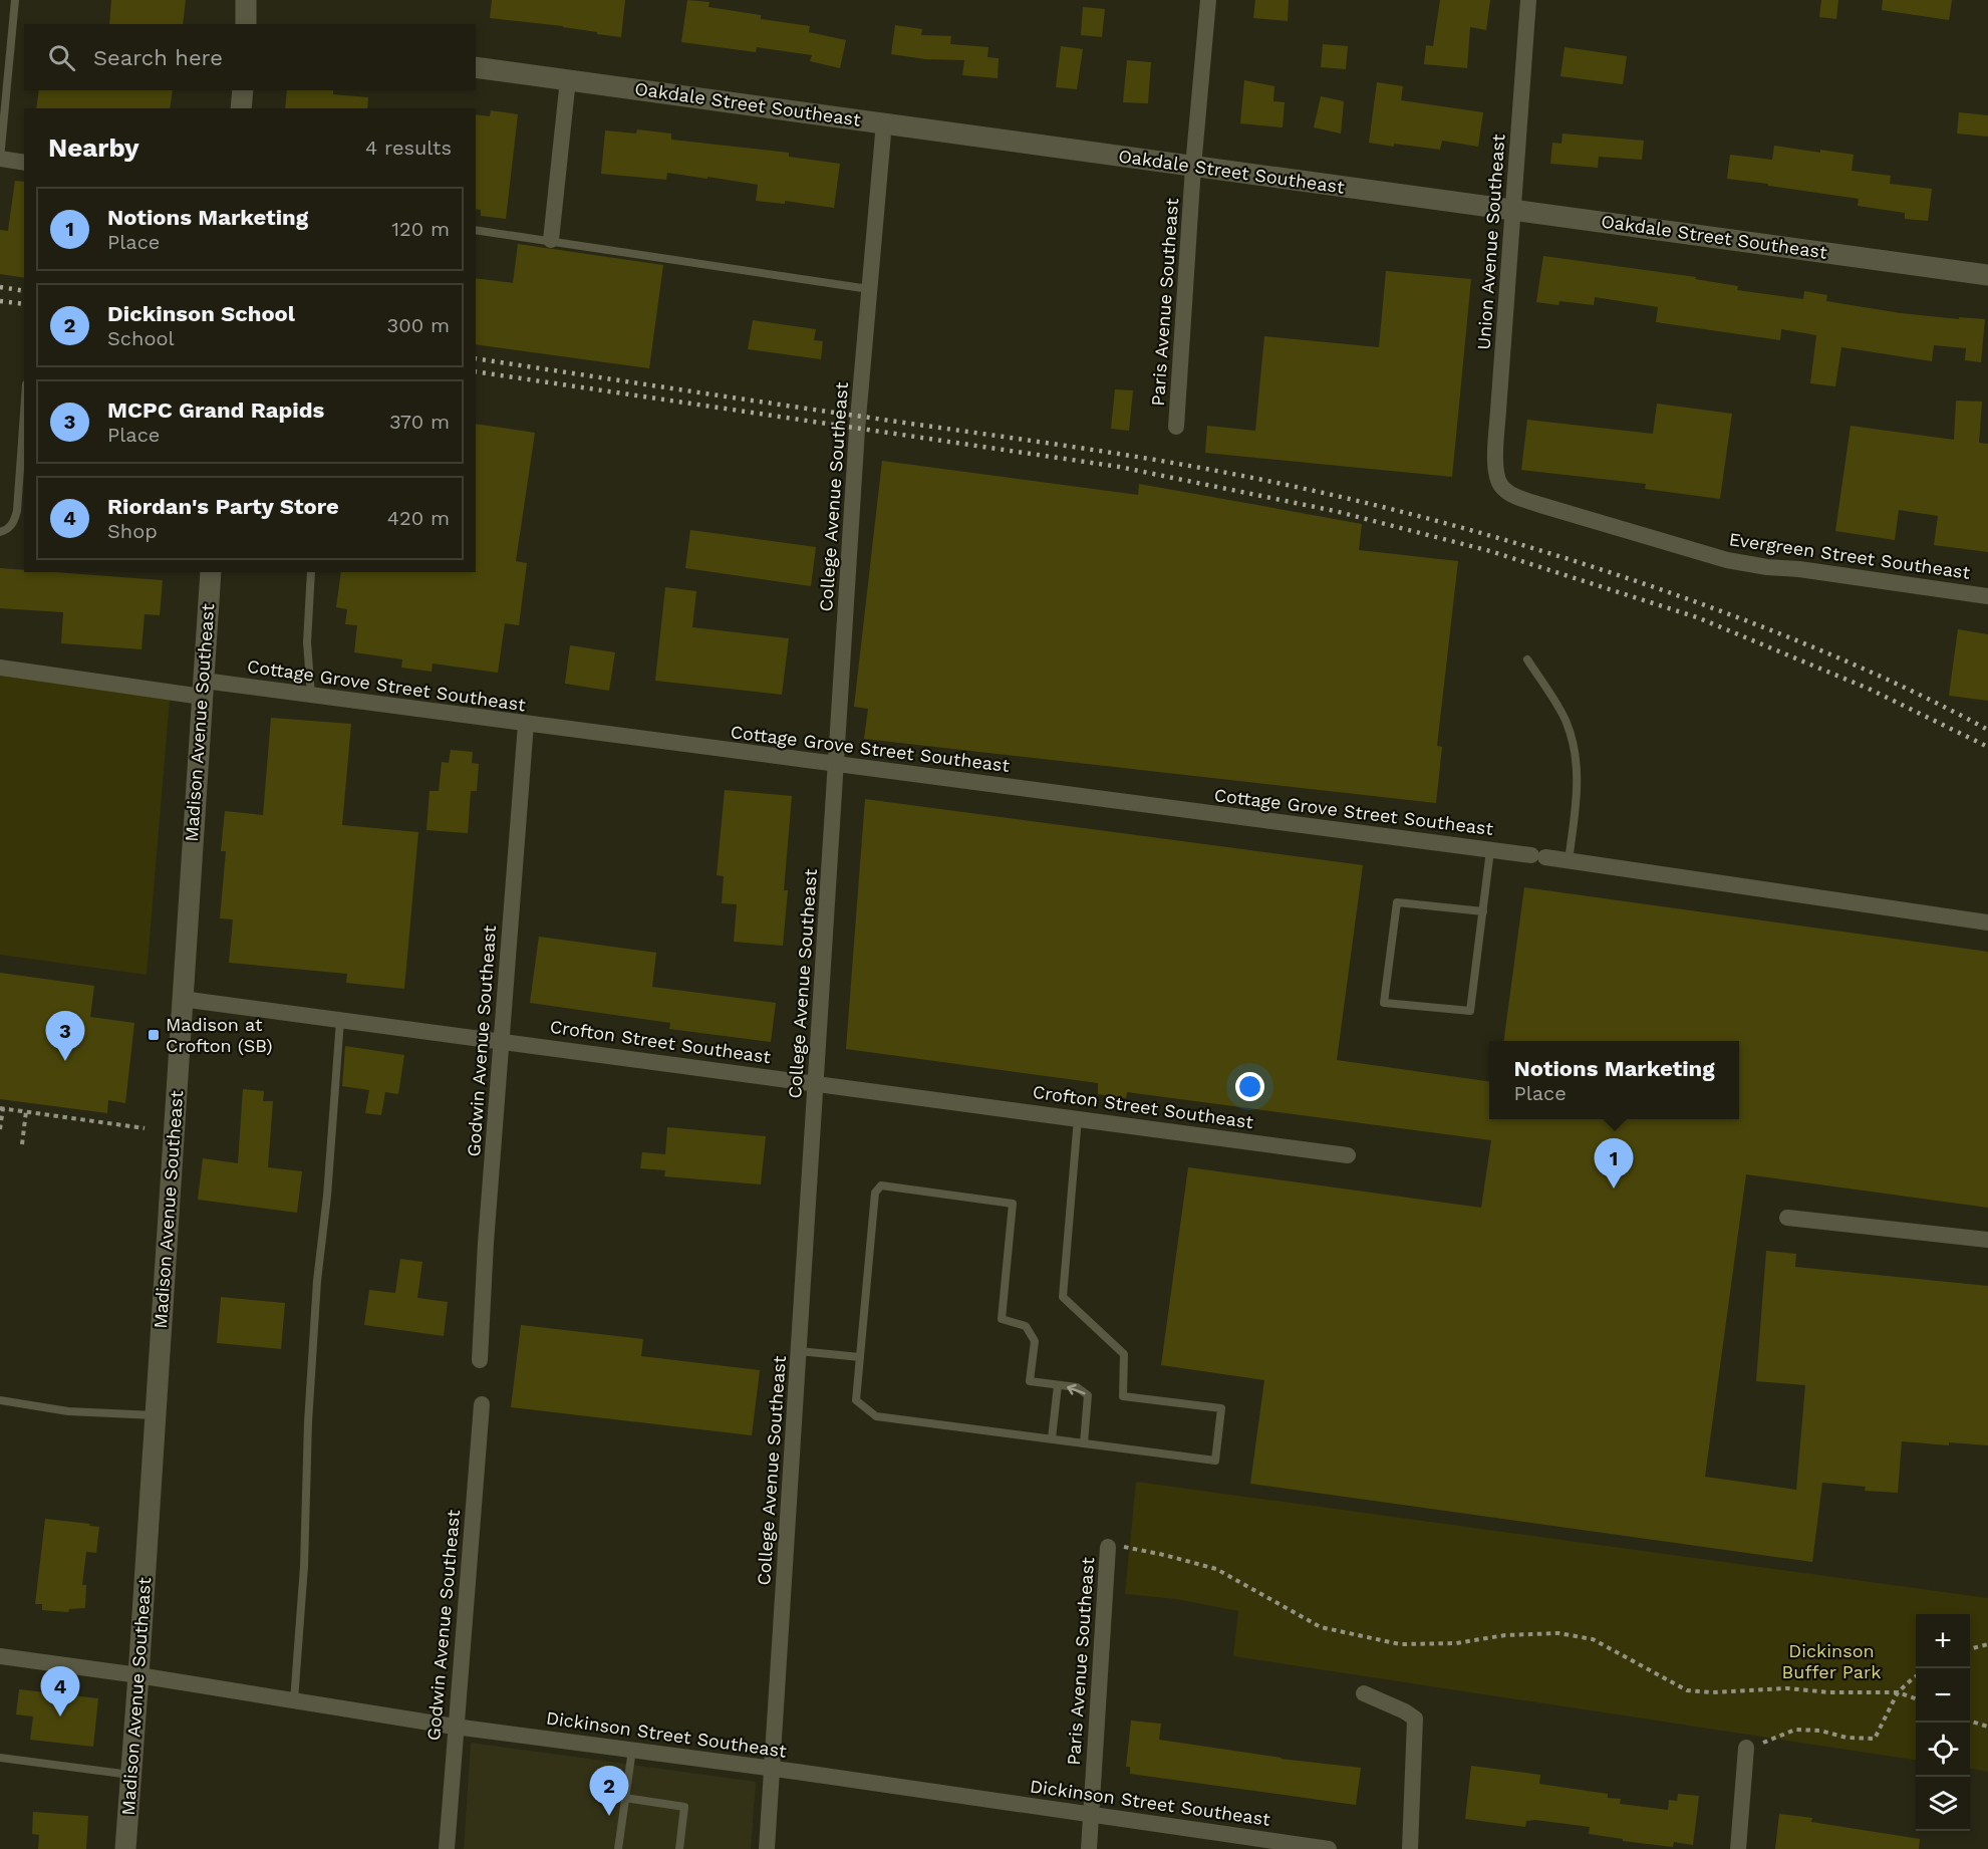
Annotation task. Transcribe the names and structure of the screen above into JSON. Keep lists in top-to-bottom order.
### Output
{
  "streets": {
    "street": [
      "Oakdale Street Southeast",
      "Union Avenue Southeast",
      "Paris Avenue Southeast",
      "College Avenue Southeast",
      "Evergreen Street Southeast",
      "Cottage Grove Street Southeast",
      "Madison Avenue Southeast",
      "Godwin Avenue Southeast",
      "Crofton Street Southeast",
      "Dickinson Street Southeast"
    ]
  },
  "crossings": [
    ["Oakdale Street Southeast", "Union Avenue Southeast"],
    ["Oakdale Street Southeast", "Paris Avenue Southeast"],
    ["Oakdale Street Southeast", "College Avenue Southeast"],
    ["Union Avenue Southeast", "Evergreen Street Southeast"],
    ["Paris Avenue Southeast", "Dickinson Street Southeast"],
    ["College Avenue Southeast", "Cottage Grove Street Southeast"],
    ["College Avenue Southeast", "Crofton Street Southeast"],
    ["College Avenue Southeast", "Dickinson Street Southeast"],
    ["Cottage Grove Street Southeast", "Madison Avenue Southeast"],
    ["Cottage Grove Street Southeast", "Godwin Avenue Southeast"],
    ["Madison Avenue Southeast", "Crofton Street Southeast"],
    ["Madison Avenue Southeast", "Dickinson Street Southeast"],
    ["Godwin Avenue Southeast", "Crofton Street Southeast"],
    ["Godwin Avenue Southeast", "Dickinson Street Southeast"]
  ],
  "parks": ["Dickinson Buffer Park"],
  "places": {
    "transit": ["Madison at Crofton (SB)"]
  },
  "page": {
    "search": "Search here",
    "heading": ["Nearby", "4 results"],
    "list": [
      {
        "mark": "1",
        "name": "Notions Marketing",
        "note": "Place",
        "value": "120 m"
      },
      {
        "mark": "2",
        "name": "Dickinson School",
        "note": "School",
        "value": "300 m"
      },
      {
        "mark": "3",
        "name": "MCPC Grand Rapids",
        "note": "Place",
        "value": "370 m"
      },
      {
        "mark": "4",
        "name": "Riordan's Party Store",
        "note": "Shop",
        "value": "420 m"
      }
    ],
    "pins": [
      "3",
      "1",
      "4",
      "2"
    ],
    "popup": ["Notions Marketing", "Place"],
    "map_buttons": ["+", "−"]
  }
}
